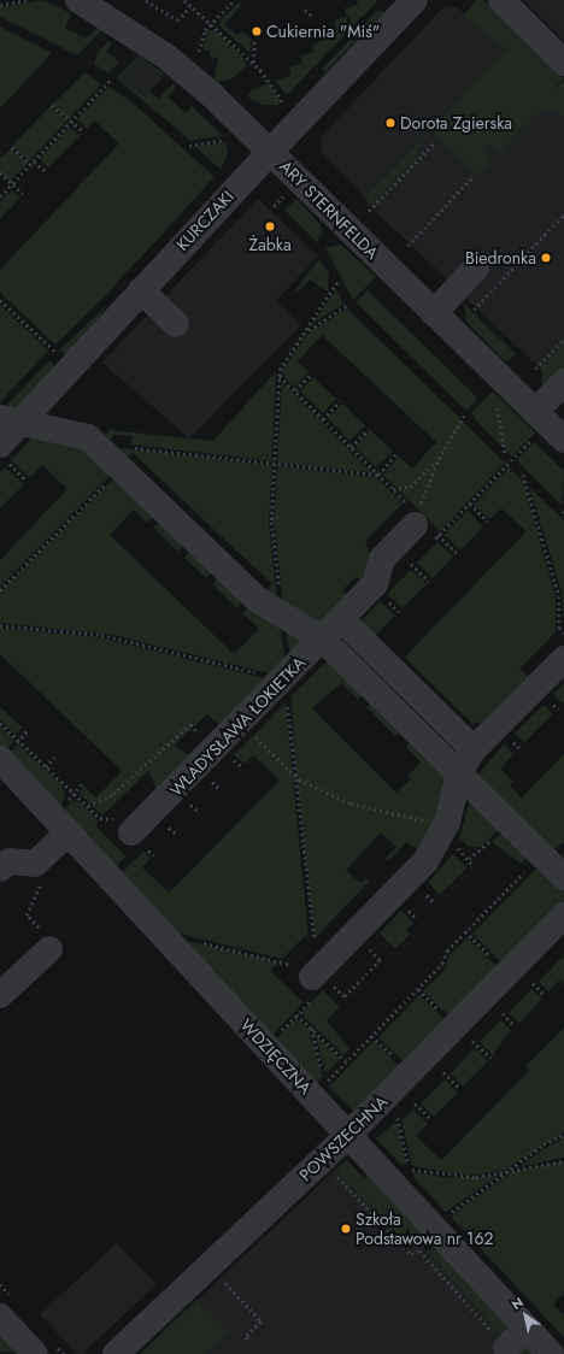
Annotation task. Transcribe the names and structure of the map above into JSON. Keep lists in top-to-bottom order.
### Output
{
  "streets": {
    "street": [
      "ARY STERNFELDA",
      "KURCZAKI",
      "WŁADYSŁAWA ŁOKIETKA",
      "WDZIĘCZNA",
      "POWSZECHNA"
    ]
  },
  "crossings": [
    ["ARY STERNFELDA", "KURCZAKI"],
    ["WDZIĘCZNA", "POWSZECHNA"]
  ],
  "places": [
    "Cukiernia \"Miś\"",
    "Dorota Zgierska",
    "Żabka",
    "Biedronka",
    "Szkoła Podstawowa nr 162"
  ],
  "north": "top left"
}
